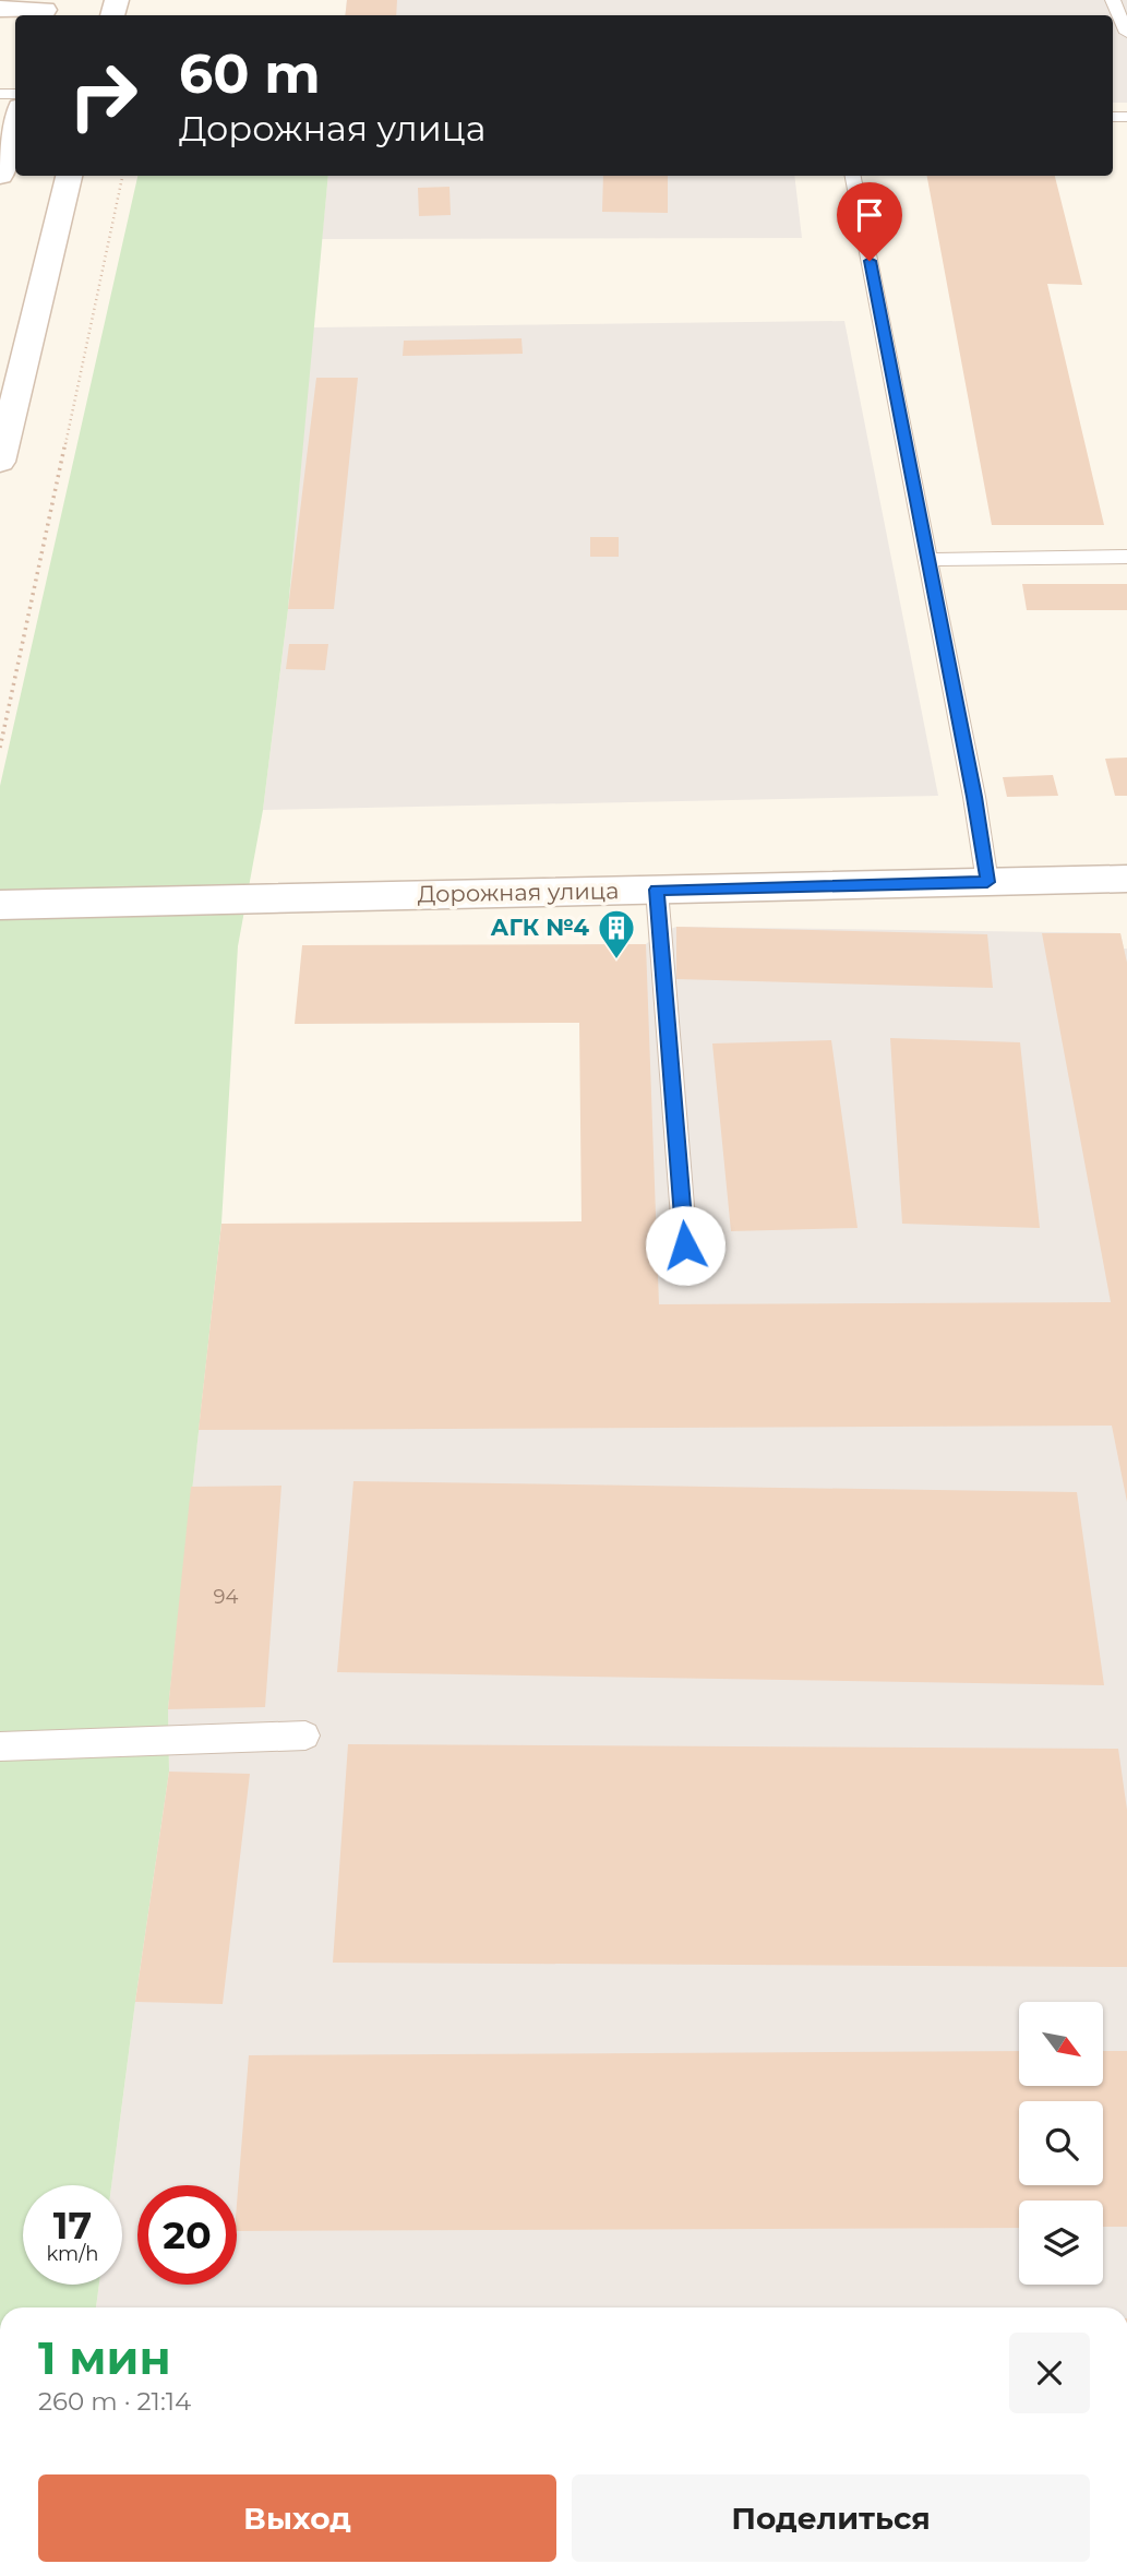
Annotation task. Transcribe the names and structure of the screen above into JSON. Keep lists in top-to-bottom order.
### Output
{
  "streets": {
    "street": ["Дорожная улица"]
  },
  "places": {
    "building": ["АГК №4"]
  },
  "house_numbers": ["94"],
  "north": "bottom right",
  "page": {
    "turn": ["60 m", "Дорожная улица"],
    "speed": "17 km/h",
    "limit": "20",
    "heading": ["1 мин", "260 m · 21:14"],
    "buttons": ["Выход", "Поделиться"]
  }
}
